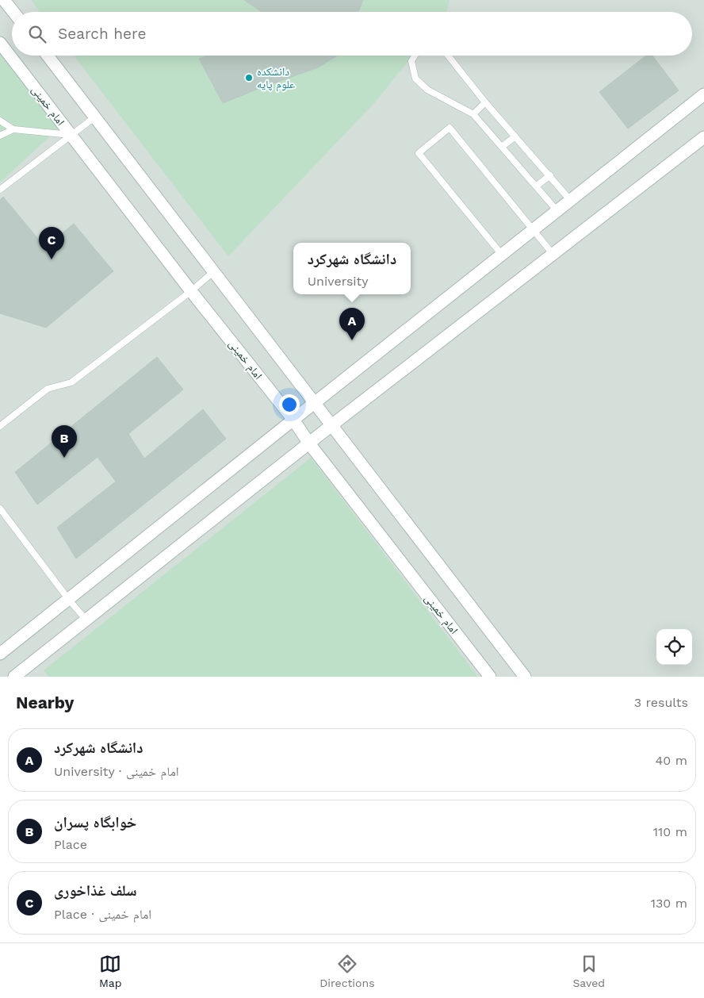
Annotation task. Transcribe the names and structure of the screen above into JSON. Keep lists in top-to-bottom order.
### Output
{
  "streets": {
    "street": ["امام خمینی"]
  },
  "places": ["دانشکده علوم پایه"],
  "page": {
    "search": "Search here",
    "pins": ["C", "A", "B"],
    "popup": ["دانشگاه شهرکرد", "University"],
    "heading": ["Nearby", "3 results"],
    "list": [
      {
        "mark": "A",
        "name": "دانشگاه شهرکرد",
        "note": "University · امام خمینی",
        "value": "40 m"
      },
      {
        "mark": "B",
        "name": "خوابگاه پسران",
        "note": "Place",
        "value": "110 m"
      },
      {
        "mark": "C",
        "name": "سلف غذاخوری",
        "note": "Place · امام خمینی",
        "value": "130 m"
      }
    ],
    "nav": ["Map", "Directions", "Saved"]
  }
}
